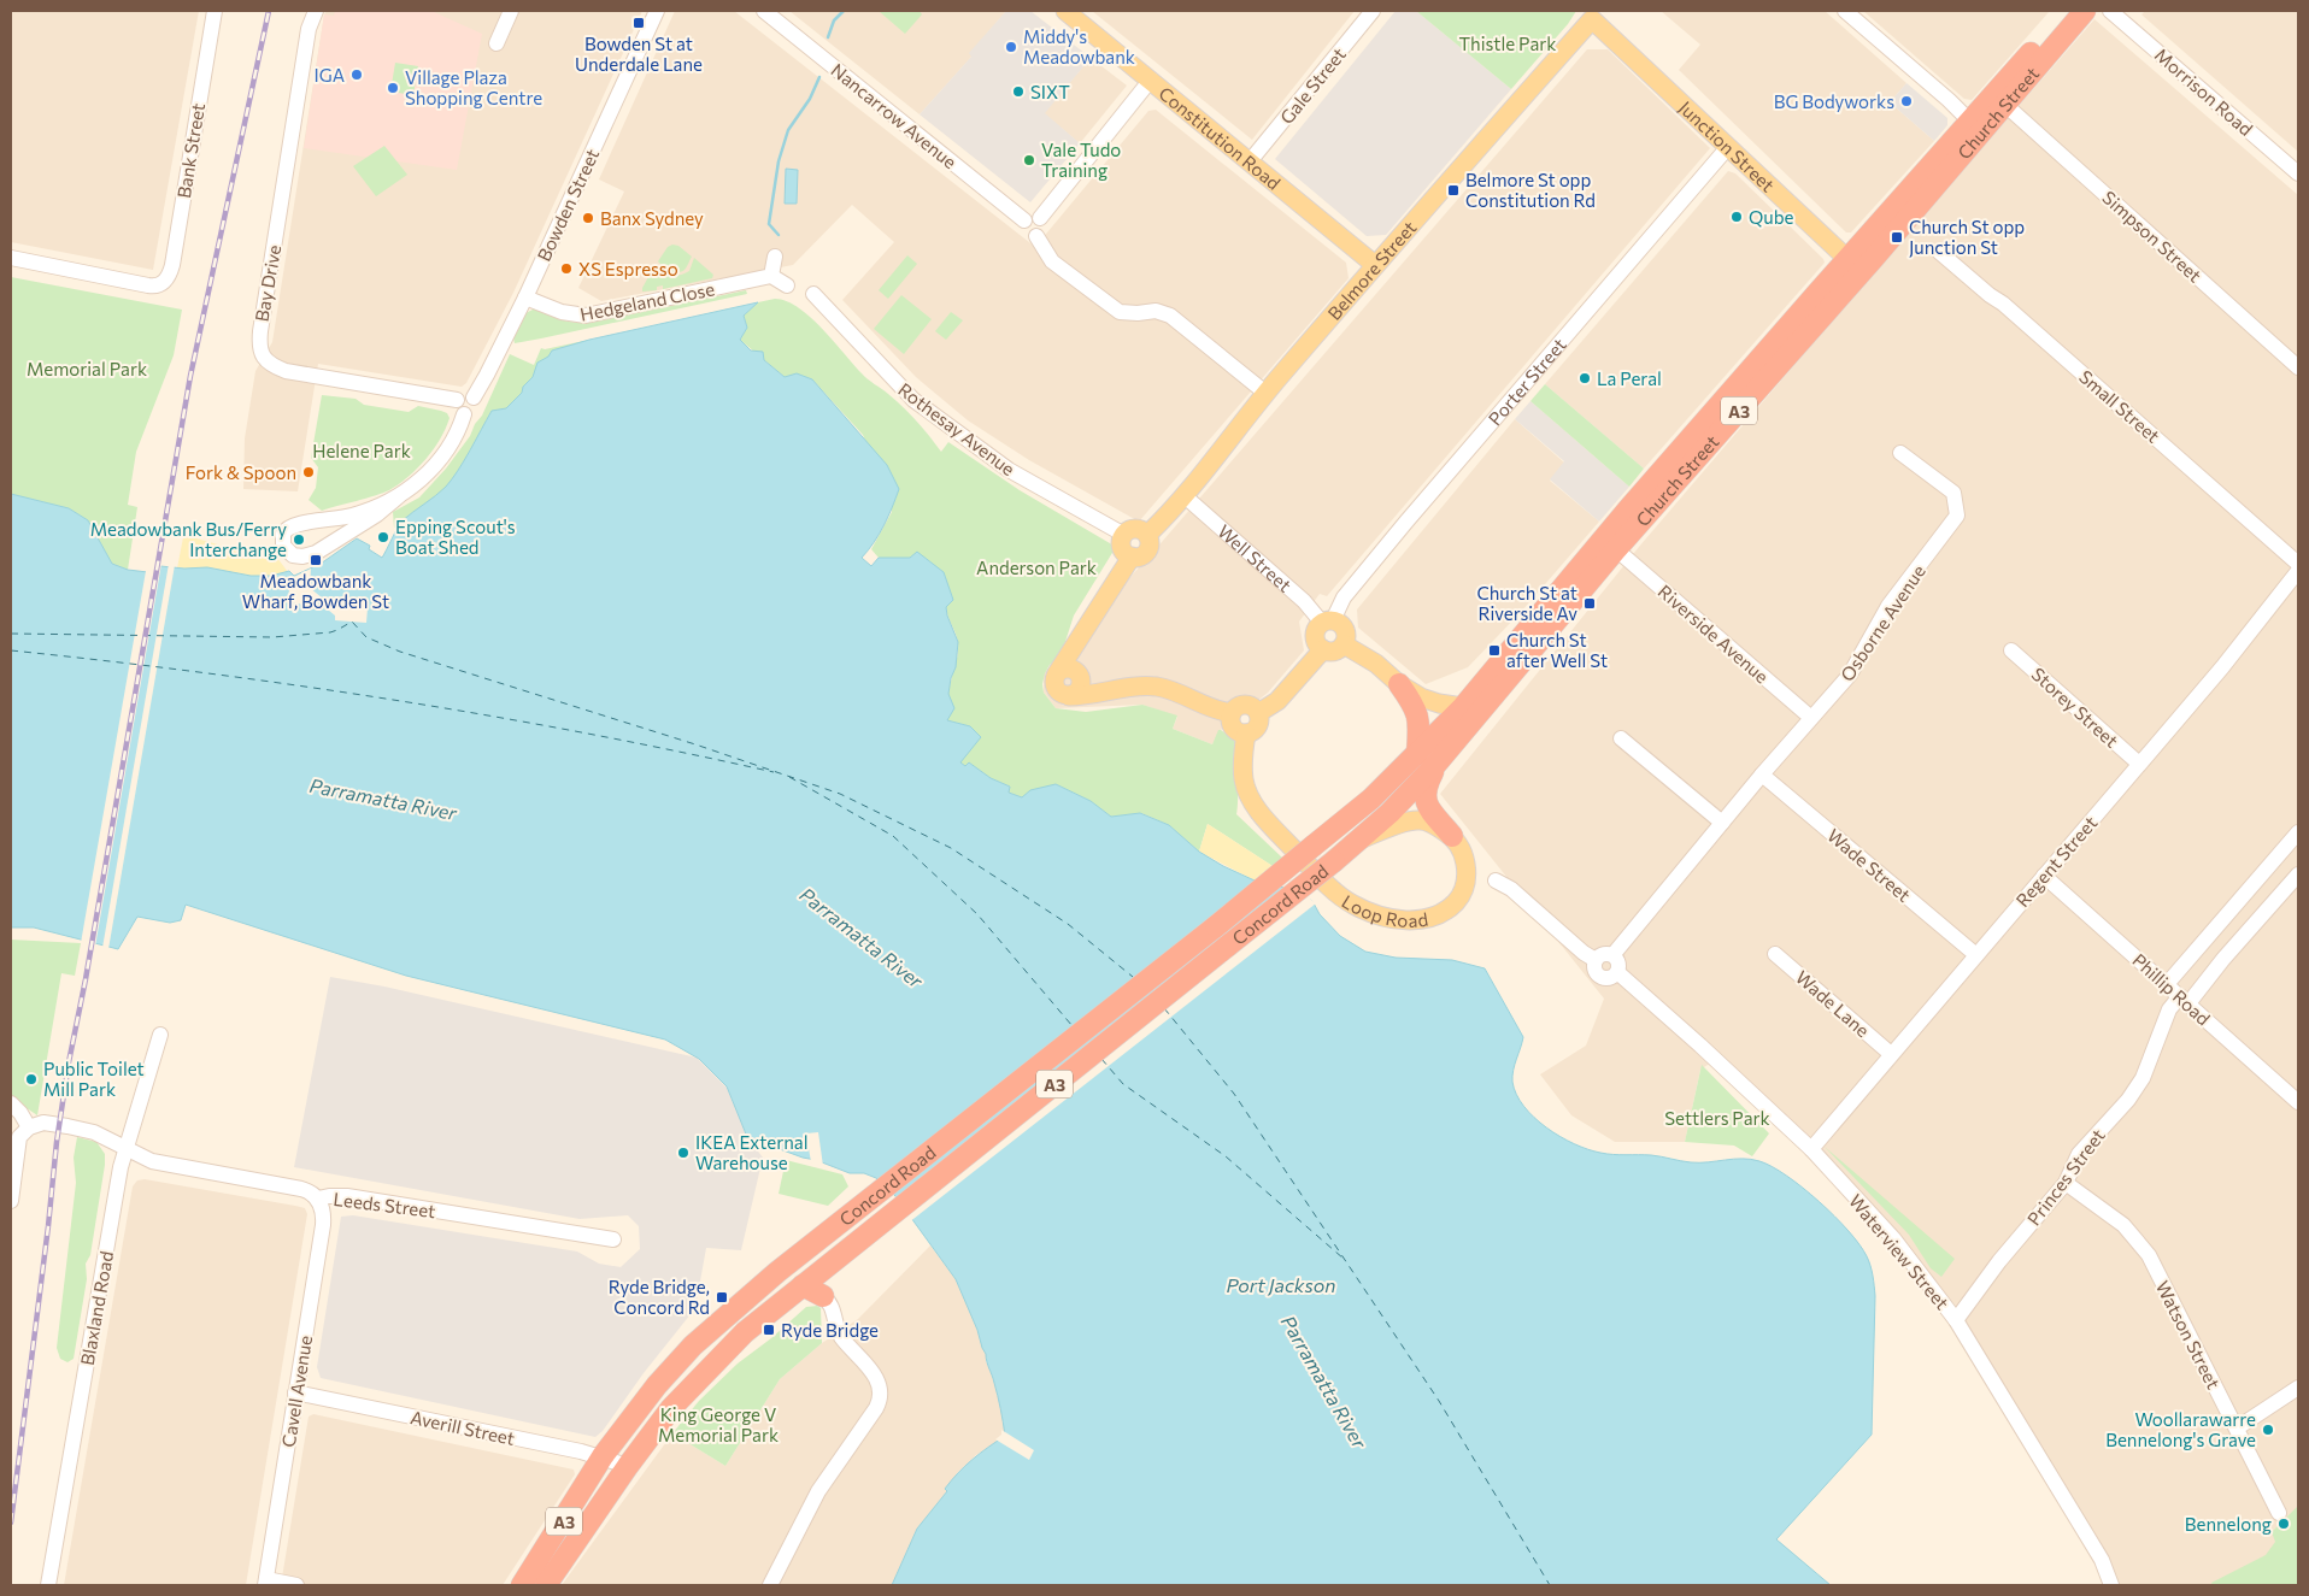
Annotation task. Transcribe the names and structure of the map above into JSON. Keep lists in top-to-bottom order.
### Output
{
  "streets": {
    "highway": ["Church Street", "A3", "Concord Road"],
    "main road": [
      "Constitution Road",
      "Junction Street",
      "Belmore Street",
      "Loop Road"
    ],
    "street": [
      "Gale Street",
      "Morrison Road",
      "Nancarrow Avenue",
      "Bank Street",
      "Bowden Street",
      "Simpson Street",
      "Bay Drive",
      "Hedgeland Close",
      "Porter Street",
      "Small Street",
      "Rothesay Avenue",
      "Well Street",
      "Osborne Avenue",
      "Riverside Avenue",
      "Storey Street",
      "Regent Street",
      "Wade Street",
      "Phillip Road",
      "Wade Lane",
      "Princes Street",
      "Leeds Street",
      "Waterview Street",
      "Blaxland Road",
      "Watson Street",
      "Cavell Avenue",
      "Averill Street"
    ]
  },
  "crossings": [
    ["Gale Street", "Constitution Road"],
    ["Church Street", "Junction Street"],
    ["Church Street", "Simpson Street"],
    ["Church Street", "Riverside Avenue"],
    ["Church Street", "Concord Road"],
    ["Constitution Road", "Belmore Street"],
    ["Junction Street", "Belmore Street"],
    ["Junction Street", "Porter Street"],
    ["Bowden Street", "Bay Drive"],
    ["Bowden Street", "Hedgeland Close"],
    ["Belmore Street", "Rothesay Avenue"],
    ["Belmore Street", "Well Street"],
    ["Porter Street", "Well Street"],
    ["Osborne Avenue", "Riverside Avenue"],
    ["Osborne Avenue", "Wade Street"],
    ["Osborne Avenue", "Waterview Street"],
    ["Storey Street", "Regent Street"],
    ["Regent Street", "Wade Street"],
    ["Regent Street", "Phillip Road"],
    ["Regent Street", "Wade Lane"],
    ["Regent Street", "Waterview Street"],
    ["Concord Road", "Averill Street"],
    ["Phillip Road", "Princes Street"],
    ["Princes Street", "Waterview Street"],
    ["Princes Street", "Watson Street"],
    ["Leeds Street", "Blaxland Road"],
    ["Leeds Street", "Cavell Avenue"],
    ["Cavell Avenue", "Averill Street"]
  ],
  "water": ["Parramatta River", "Port Jackson"],
  "parks": [
    "Thistle Park",
    "Memorial Park",
    "Helene Park",
    "Anderson Park",
    "Settlers Park",
    "King George V Memorial Park"
  ],
  "places": {
    "transit": [
      "Bowden St at Underdale Lane",
      "Belmore St opp Constitution Rd",
      "Church St opp Junction St",
      "Meadowbank Wharf, Bowden St",
      "Church St at Riverside Av",
      "Church St after Well St",
      "Ryde Bridge, Concord Rd",
      "Ryde Bridge"
    ],
    "other": [
      "Middy's Meadowbank",
      "IGA",
      "Village Plaza Shopping Centre",
      "SIXT",
      "BG Bodyworks",
      "Vale Tudo Training",
      "Qube",
      "Banx Sydney",
      "XS Espresso",
      "La Peral",
      "Fork & Spoon",
      "Epping Scout's Boat Shed",
      "Meadowbank Bus/Ferry Interchange",
      "Public Toilet Mill Park",
      "IKEA External Warehouse",
      "Woollarawarre Bennelong's Grave",
      "Bennelong"
    ]
  }
}
